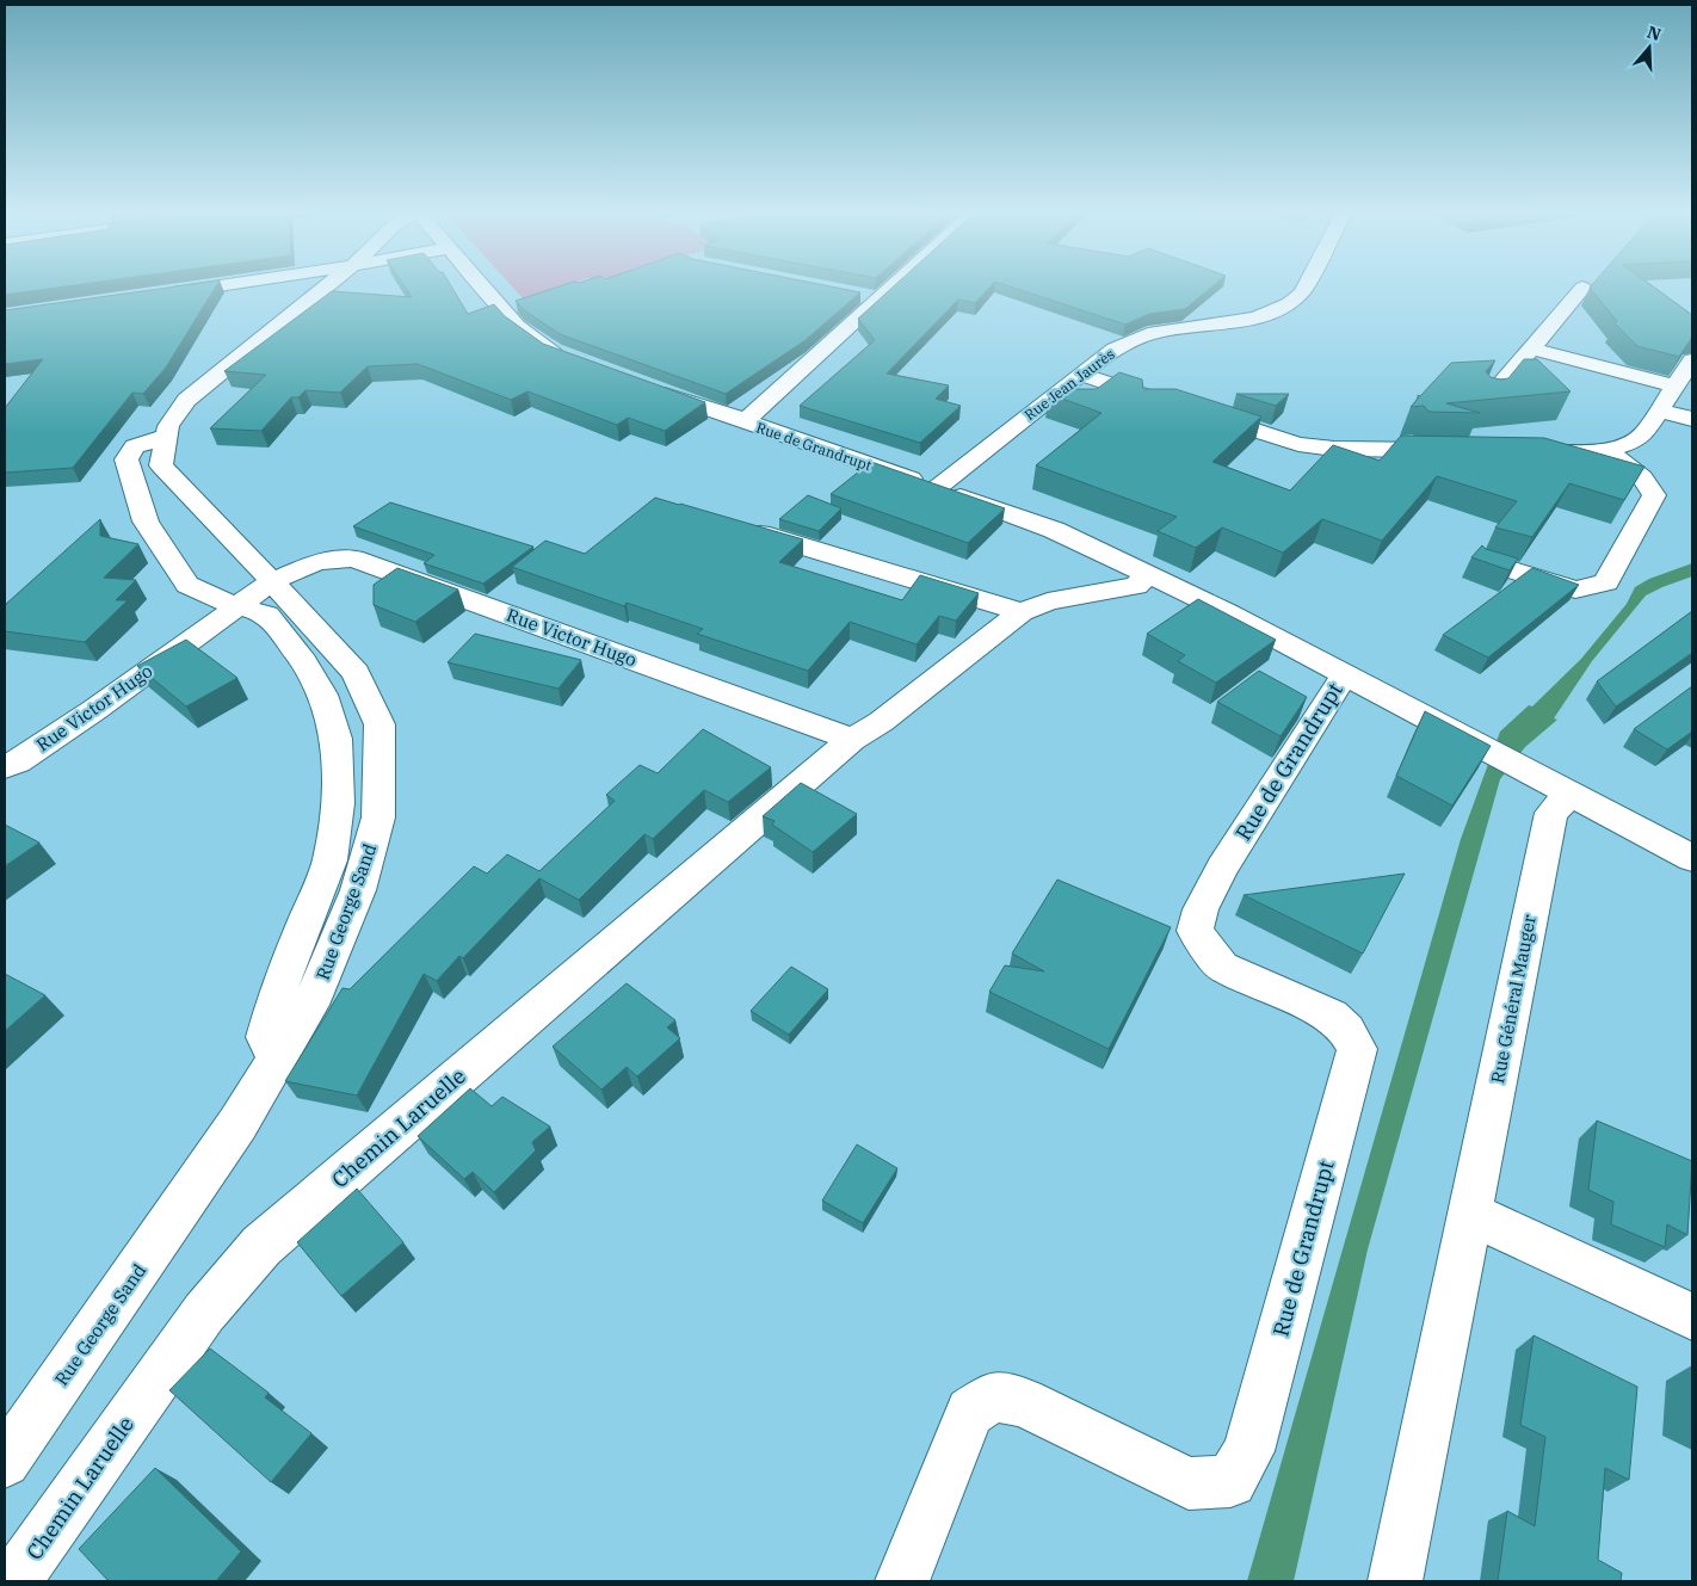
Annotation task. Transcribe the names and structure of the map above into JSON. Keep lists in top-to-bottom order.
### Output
{
  "streets": {
    "street": [
      "Rue Jean Jaurès",
      "Rue de Grandrupt",
      "Rue Victor Hugo",
      "Rue George Sand",
      "Rue Général Mauger",
      "Chemin Laruelle"
    ]
  },
  "crossings": [
    ["Rue Jean Jaurès", "Rue de Grandrupt"],
    ["Rue de Grandrupt", "Rue Général Mauger"],
    ["Rue Victor Hugo", "Rue George Sand"],
    ["Rue Victor Hugo", "Chemin Laruelle"]
  ],
  "north": "top"
}
